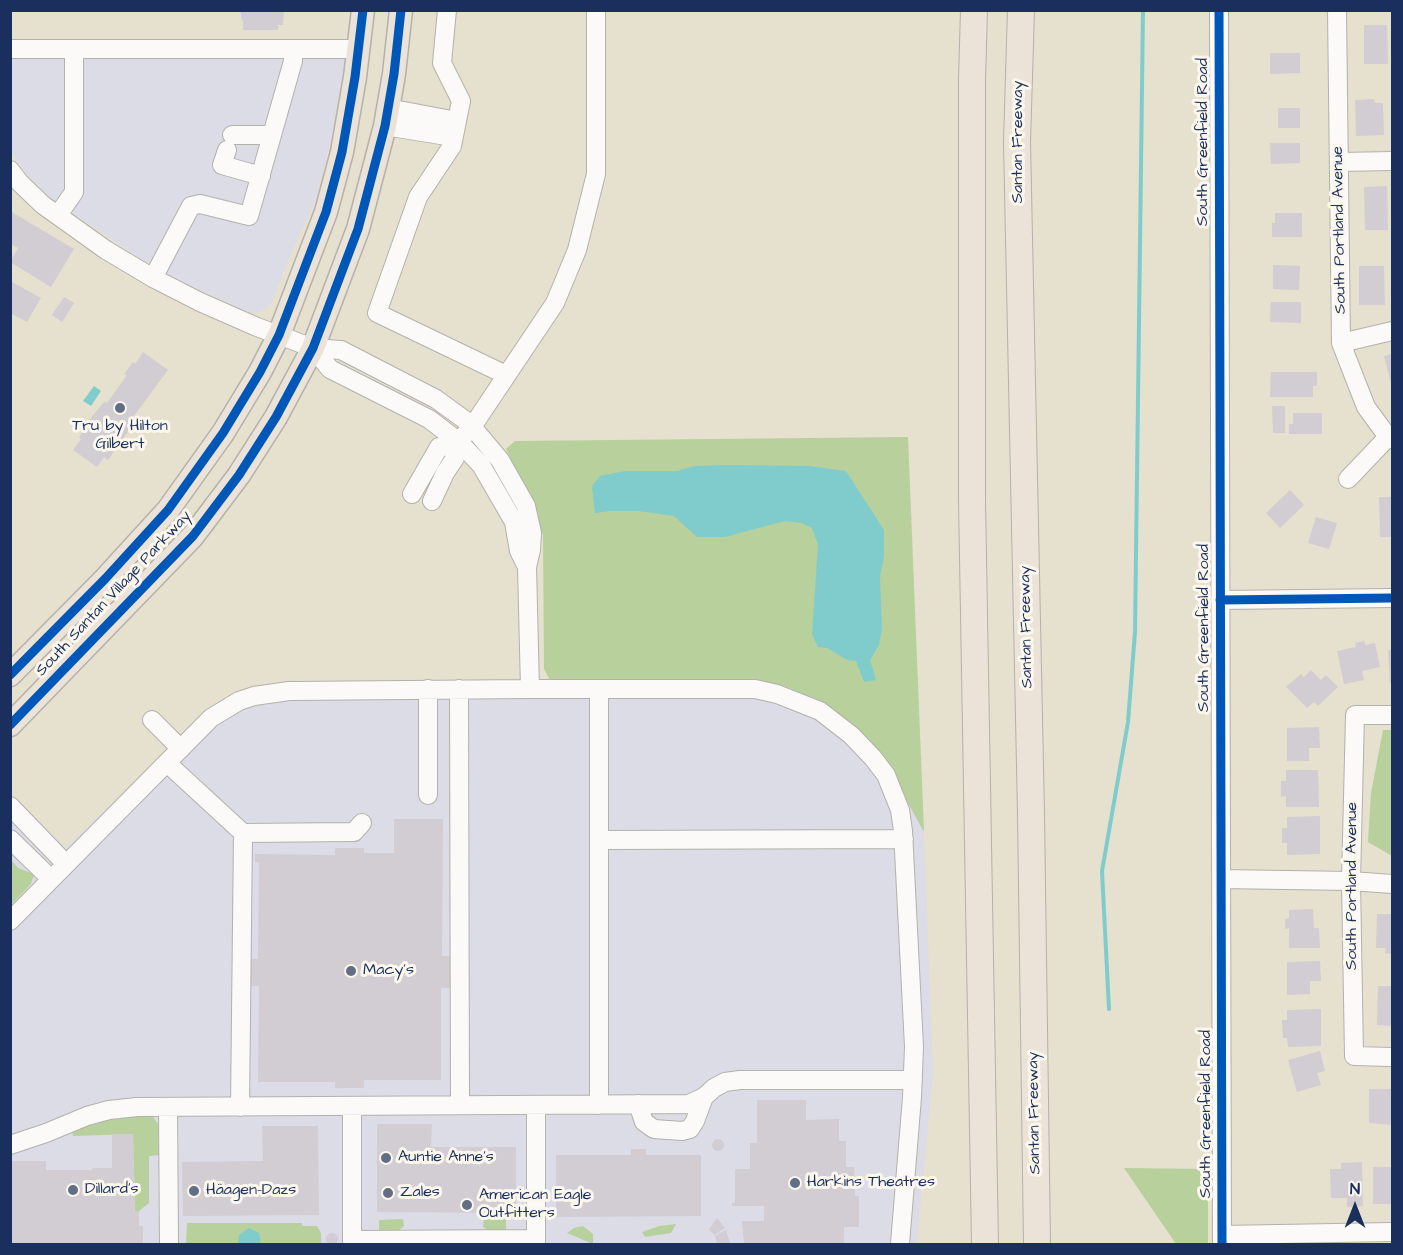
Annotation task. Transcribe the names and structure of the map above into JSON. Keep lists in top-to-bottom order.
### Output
{
  "streets": {
    "highway": ["Santan Freeway"],
    "main road": ["South Santan Village Parkway"],
    "street": ["South Greenfield Road", "South Portland Avenue"]
  },
  "places": [
    "Tru by Hilton Gilbert",
    "Macy's",
    "Auntie Anne's",
    "Harkins Theatres",
    "Dillard's",
    "Häagen-Dazs",
    "Zales",
    "American Eagle Outfitters"
  ],
  "north": "top"
}
